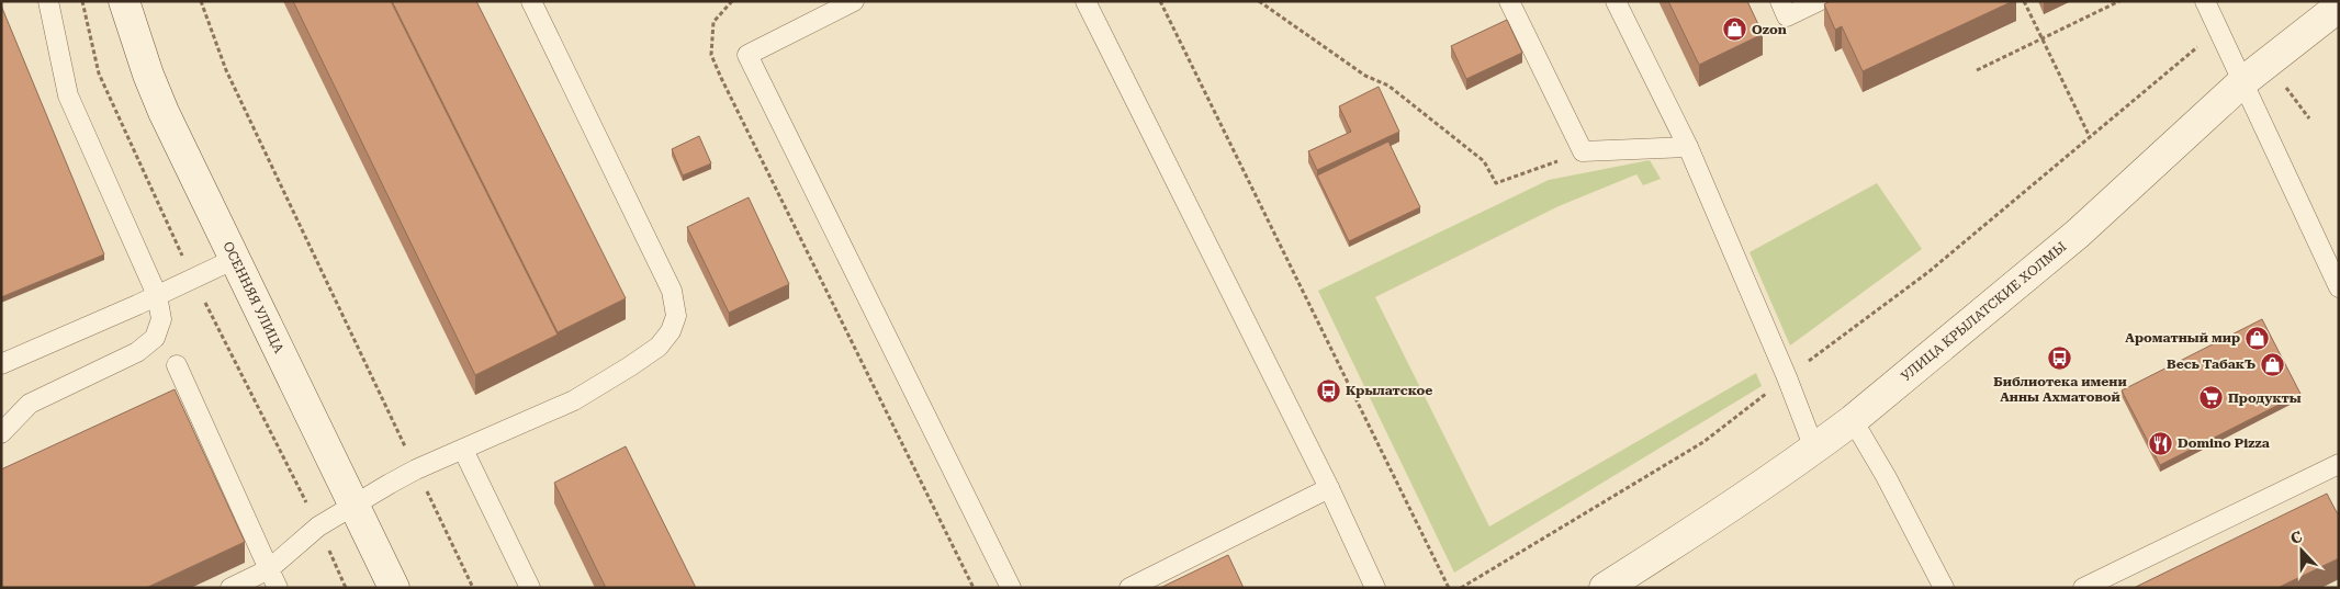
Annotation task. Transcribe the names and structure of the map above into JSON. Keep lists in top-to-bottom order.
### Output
{
  "streets": {
    "street": ["ОСЕННЯЯ УЛИЦА", "УЛИЦА КРЫЛАТСКИЕ ХОЛМЫ"]
  },
  "places": {
    "shop": ["Ozon", "Ароматный мир", "Весь ТабакЪ"],
    "bus stop": ["Библиотека имени Анны Ахматовой", "Крылатское"],
    "supermarket": ["Продукты"],
    "restaurant": ["Domino Pizza"]
  },
  "north": "top"
}
